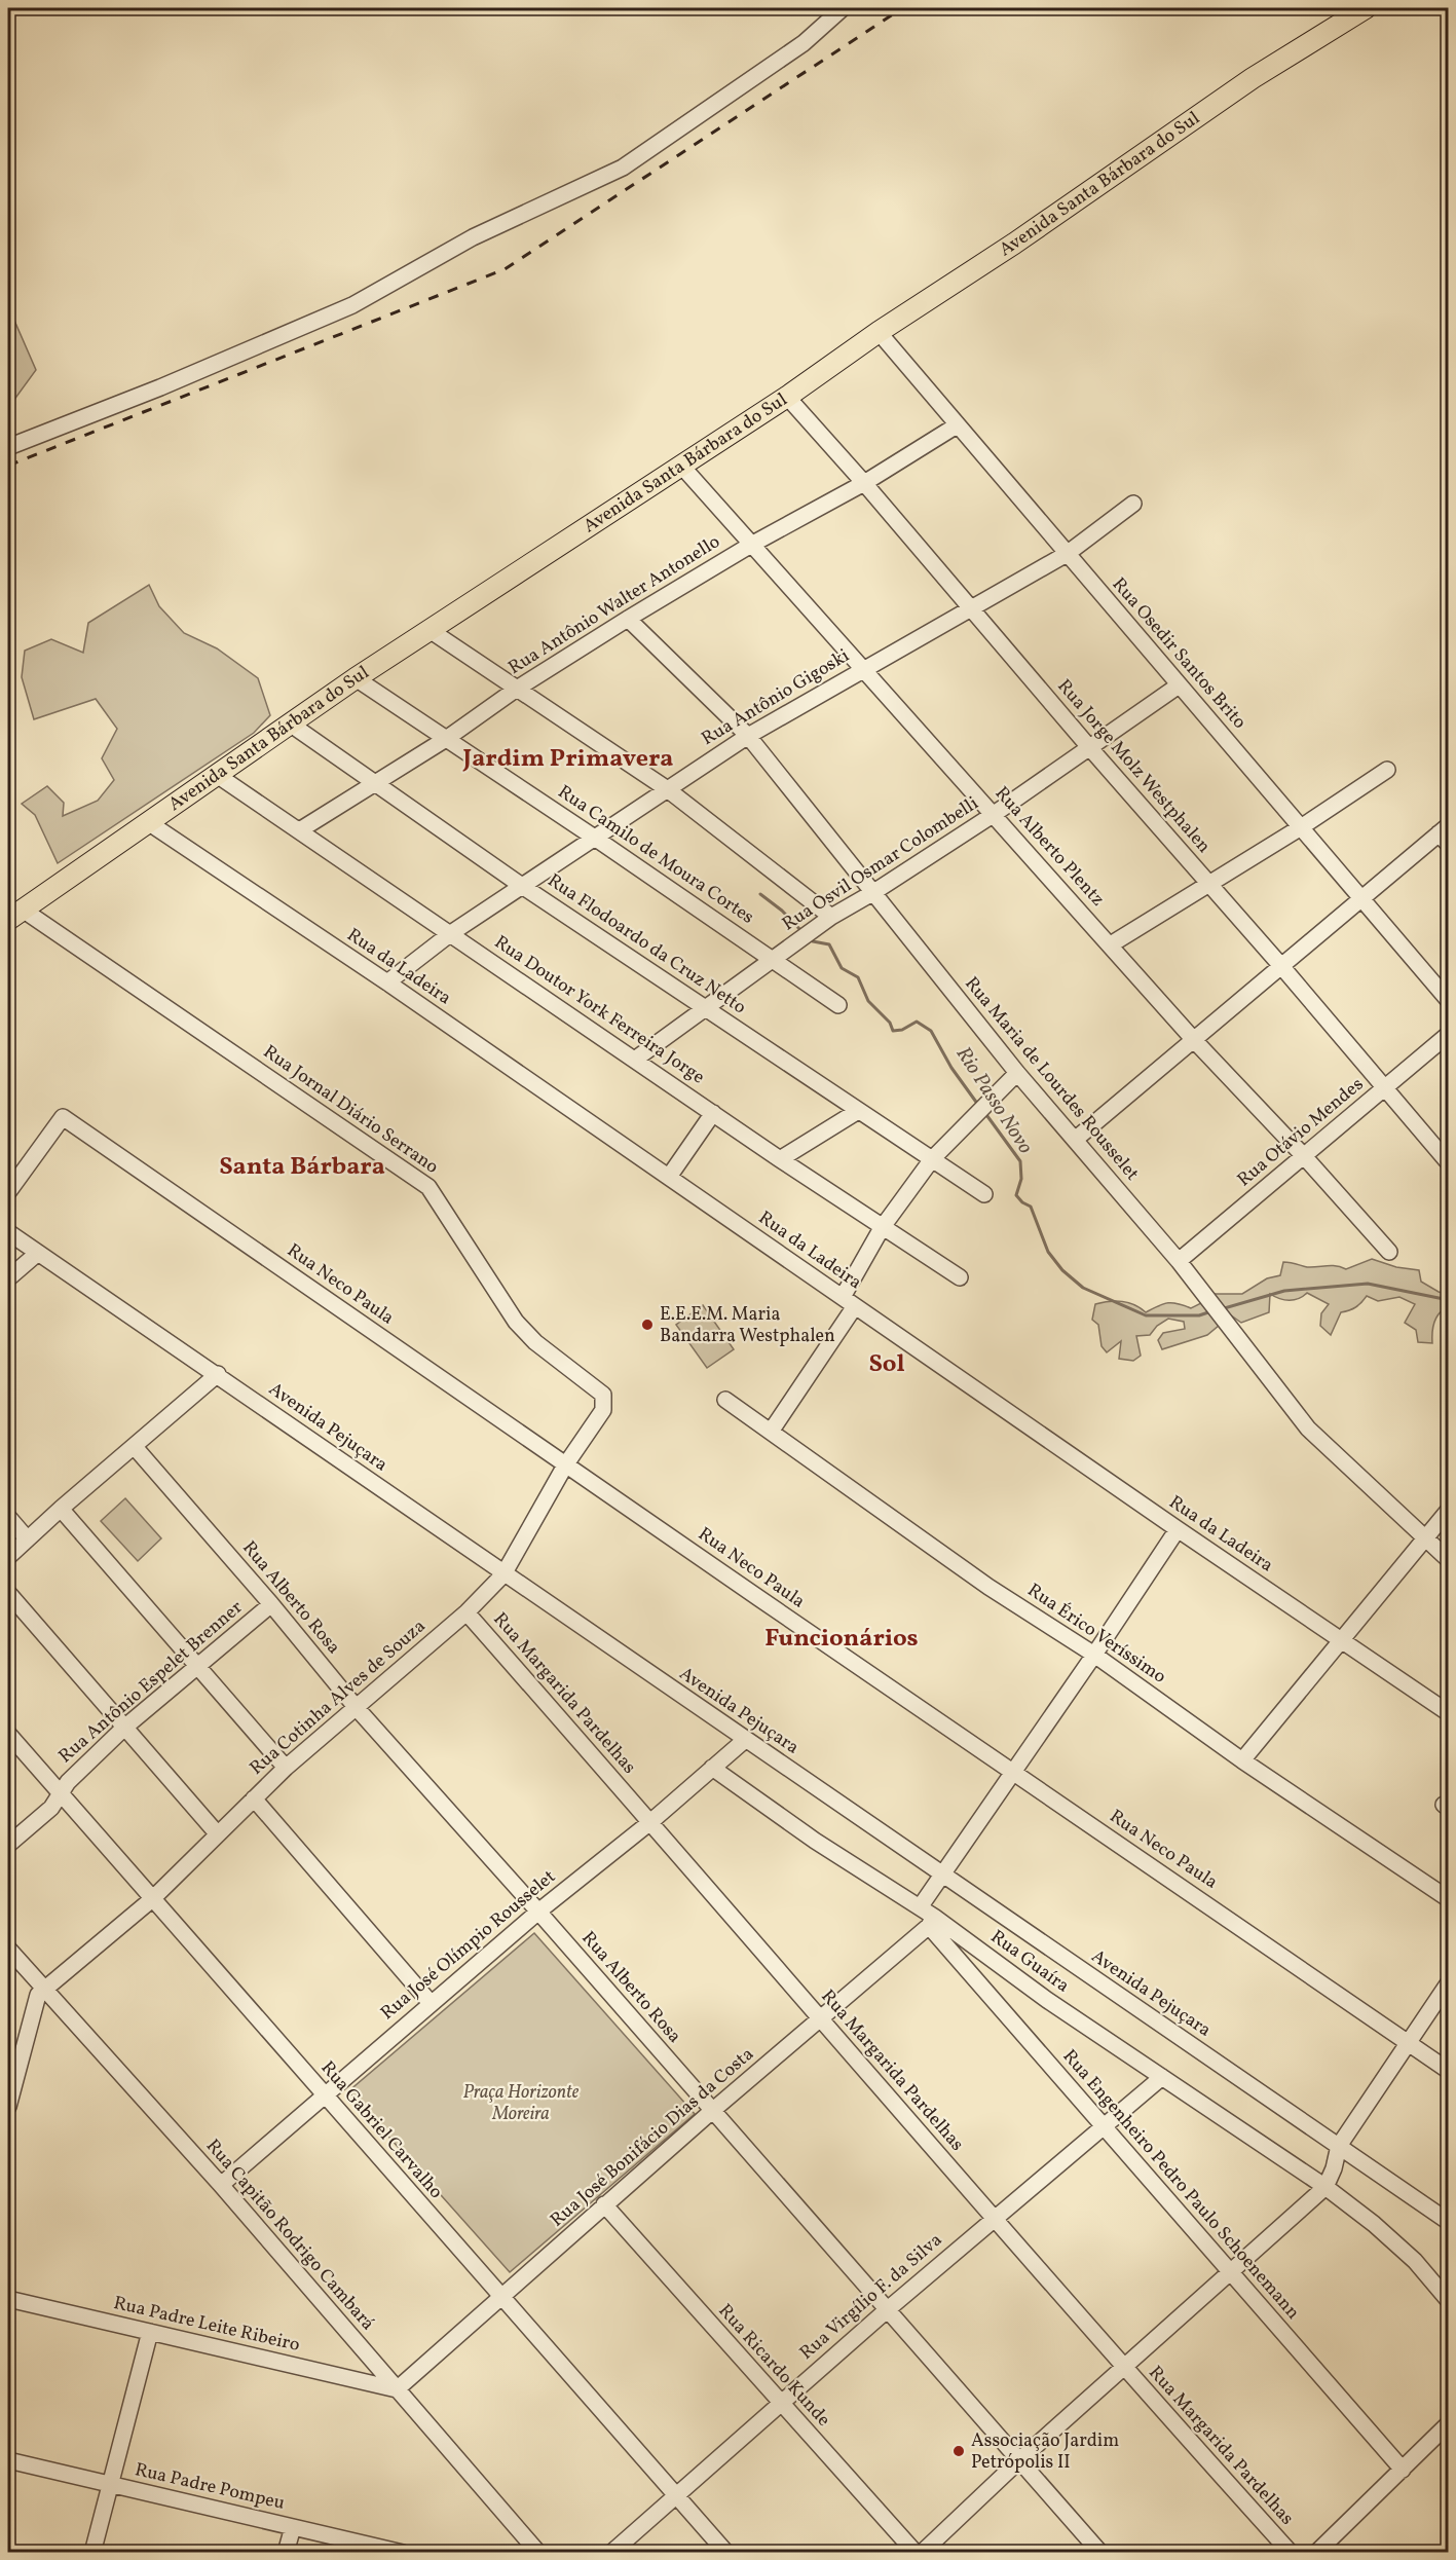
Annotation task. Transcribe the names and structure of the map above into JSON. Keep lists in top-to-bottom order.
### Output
{
  "streets": {
    "main road": ["Avenida Santa Bárbara do Sul"],
    "street": [
      "Rua Antônio Walter Antonello",
      "Rua Osedir Santos Brito",
      "Rua Antônio Gigoski",
      "Rua Jorge Molz Westphalen",
      "Rua Alberto Plentz",
      "Rua Camilo de Moura Cortes",
      "Rua Osvil Osmar Colombelli",
      "Rua Flodoardo da Cruz Netto",
      "Rua da Ladeira",
      "Rua Doutor York Ferreira Jorge",
      "Rua Maria de Lourdes Rousselet",
      "Rua Jornal Diário Serrano",
      "Rua Otávio Mendes",
      "Rua Neco Paula",
      "Avenida Pejuçara",
      "Rua Alberto Rosa",
      "Rua Érico Veríssimo",
      "Rua Antônio Espelet Brenner",
      "Rua Margarida Pardelhas",
      "Rua Cotinha Alves de Souza",
      "Rua José Olímpio Rousselet",
      "Rua Guaíra",
      "Rua Gabriel Carvalho",
      "Rua José Bonifácio Dias da Costa",
      "Rua Engenheiro Pedro Paulo Schoenemann",
      "Rua Capitão Rodrigo Cambará",
      "Rua Virgílio F. da Silva",
      "Rua Padre Leite Ribeiro",
      "Rua Ricardo Kunde",
      "Rua Padre Pompeu"
    ]
  },
  "crossings": [
    ["Avenida Santa Bárbara do Sul", "Rua Osedir Santos Brito"],
    ["Avenida Santa Bárbara do Sul", "Rua Jorge Molz Westphalen"],
    ["Avenida Santa Bárbara do Sul", "Rua Alberto Plentz"],
    ["Avenida Santa Bárbara do Sul", "Rua Camilo de Moura Cortes"],
    ["Avenida Santa Bárbara do Sul", "Rua Flodoardo da Cruz Netto"],
    ["Avenida Santa Bárbara do Sul", "Rua da Ladeira"],
    ["Avenida Santa Bárbara do Sul", "Rua Doutor York Ferreira Jorge"],
    ["Avenida Santa Bárbara do Sul", "Rua Jornal Diário Serrano"],
    ["Rua Antônio Walter Antonello", "Rua Osedir Santos Brito"],
    ["Rua Antônio Walter Antonello", "Rua Jorge Molz Westphalen"],
    ["Rua Antônio Walter Antonello", "Rua Alberto Plentz"],
    ["Rua Antônio Walter Antonello", "Rua Camilo de Moura Cortes"],
    ["Rua Antônio Walter Antonello", "Rua Flodoardo da Cruz Netto"],
    ["Rua Antônio Walter Antonello", "Rua Doutor York Ferreira Jorge"],
    ["Rua Antônio Walter Antonello", "Rua Maria de Lourdes Rousselet"],
    ["Rua Osedir Santos Brito", "Rua Antônio Gigoski"],
    ["Rua Osedir Santos Brito", "Rua Osvil Osmar Colombelli"],
    ["Rua Antônio Gigoski", "Rua Jorge Molz Westphalen"],
    ["Rua Antônio Gigoski", "Rua Alberto Plentz"],
    ["Rua Antônio Gigoski", "Rua Camilo de Moura Cortes"],
    ["Rua Antônio Gigoski", "Rua Flodoardo da Cruz Netto"],
    ["Rua Antônio Gigoski", "Rua da Ladeira"],
    ["Rua Antônio Gigoski", "Rua Doutor York Ferreira Jorge"],
    ["Rua Antônio Gigoski", "Rua Maria de Lourdes Rousselet"],
    ["Rua Jorge Molz Westphalen", "Rua Osvil Osmar Colombelli"],
    ["Rua Jorge Molz Westphalen", "Rua Otávio Mendes"],
    ["Rua Alberto Plentz", "Rua Osvil Osmar Colombelli"],
    ["Rua Alberto Plentz", "Rua Otávio Mendes"],
    ["Rua Camilo de Moura Cortes", "Rua Osvil Osmar Colombelli"],
    ["Rua Osvil Osmar Colombelli", "Rua Flodoardo da Cruz Netto"],
    ["Rua Osvil Osmar Colombelli", "Rua Doutor York Ferreira Jorge"],
    ["Rua Osvil Osmar Colombelli", "Rua Maria de Lourdes Rousselet"],
    ["Rua Maria de Lourdes Rousselet", "Rua Otávio Mendes"],
    ["Rua Jornal Diário Serrano", "Rua Cotinha Alves de Souza"],
    ["Rua Neco Paula", "Rua Cotinha Alves de Souza"],
    ["Avenida Pejuçara", "Rua Cotinha Alves de Souza"],
    ["Avenida Pejuçara", "Rua José Olímpio Rousselet"],
    ["Rua Alberto Rosa", "Rua Antônio Espelet Brenner"],
    ["Rua Alberto Rosa", "Rua Cotinha Alves de Souza"],
    ["Rua Alberto Rosa", "Rua José Olímpio Rousselet"],
    ["Rua Alberto Rosa", "Rua José Bonifácio Dias da Costa"],
    ["Rua Alberto Rosa", "Rua Virgílio F. da Silva"],
    ["Rua Antônio Espelet Brenner", "Rua Gabriel Carvalho"],
    ["Rua Margarida Pardelhas", "Rua Cotinha Alves de Souza"],
    ["Rua Margarida Pardelhas", "Rua José Olímpio Rousselet"],
    ["Rua Margarida Pardelhas", "Rua José Bonifácio Dias da Costa"],
    ["Rua Margarida Pardelhas", "Rua Virgílio F. da Silva"],
    ["Rua Cotinha Alves de Souza", "Rua Gabriel Carvalho"],
    ["Rua Cotinha Alves de Souza", "Rua Capitão Rodrigo Cambará"],
    ["Rua José Olímpio Rousselet", "Rua Guaíra"],
    ["Rua José Olímpio Rousselet", "Rua Gabriel Carvalho"],
    ["Rua José Olímpio Rousselet", "Rua Capitão Rodrigo Cambará"],
    ["Rua Guaíra", "Rua José Bonifácio Dias da Costa"],
    ["Rua Guaíra", "Rua Engenheiro Pedro Paulo Schoenemann"],
    ["Rua Guaíra", "Rua Virgílio F. da Silva"],
    ["Rua Gabriel Carvalho", "Rua José Bonifácio Dias da Costa"],
    ["Rua Gabriel Carvalho", "Rua Virgílio F. da Silva"],
    ["Rua José Bonifácio Dias da Costa", "Rua Engenheiro Pedro Paulo Schoenemann"],
    ["Rua José Bonifácio Dias da Costa", "Rua Capitão Rodrigo Cambará"],
    ["Rua José Bonifácio Dias da Costa", "Rua Padre Leite Ribeiro"],
    ["Rua José Bonifácio Dias da Costa", "Rua Ricardo Kunde"],
    ["Rua Engenheiro Pedro Paulo Schoenemann", "Rua Virgílio F. da Silva"],
    ["Rua Capitão Rodrigo Cambará", "Rua Padre Leite Ribeiro"],
    ["Rua Virgílio F. da Silva", "Rua Ricardo Kunde"]
  ],
  "districts": [
    "Jardim Primavera",
    "Santa Bárbara",
    "Sol",
    "Funcionários"
  ],
  "water": ["Rio Passo Novo"],
  "parks": ["Praça Horizonte Moreira"],
  "places": ["E.E.E.M. Maria Bandarra Westphalen", "Associação Jardim Petrópolis II"]
}
